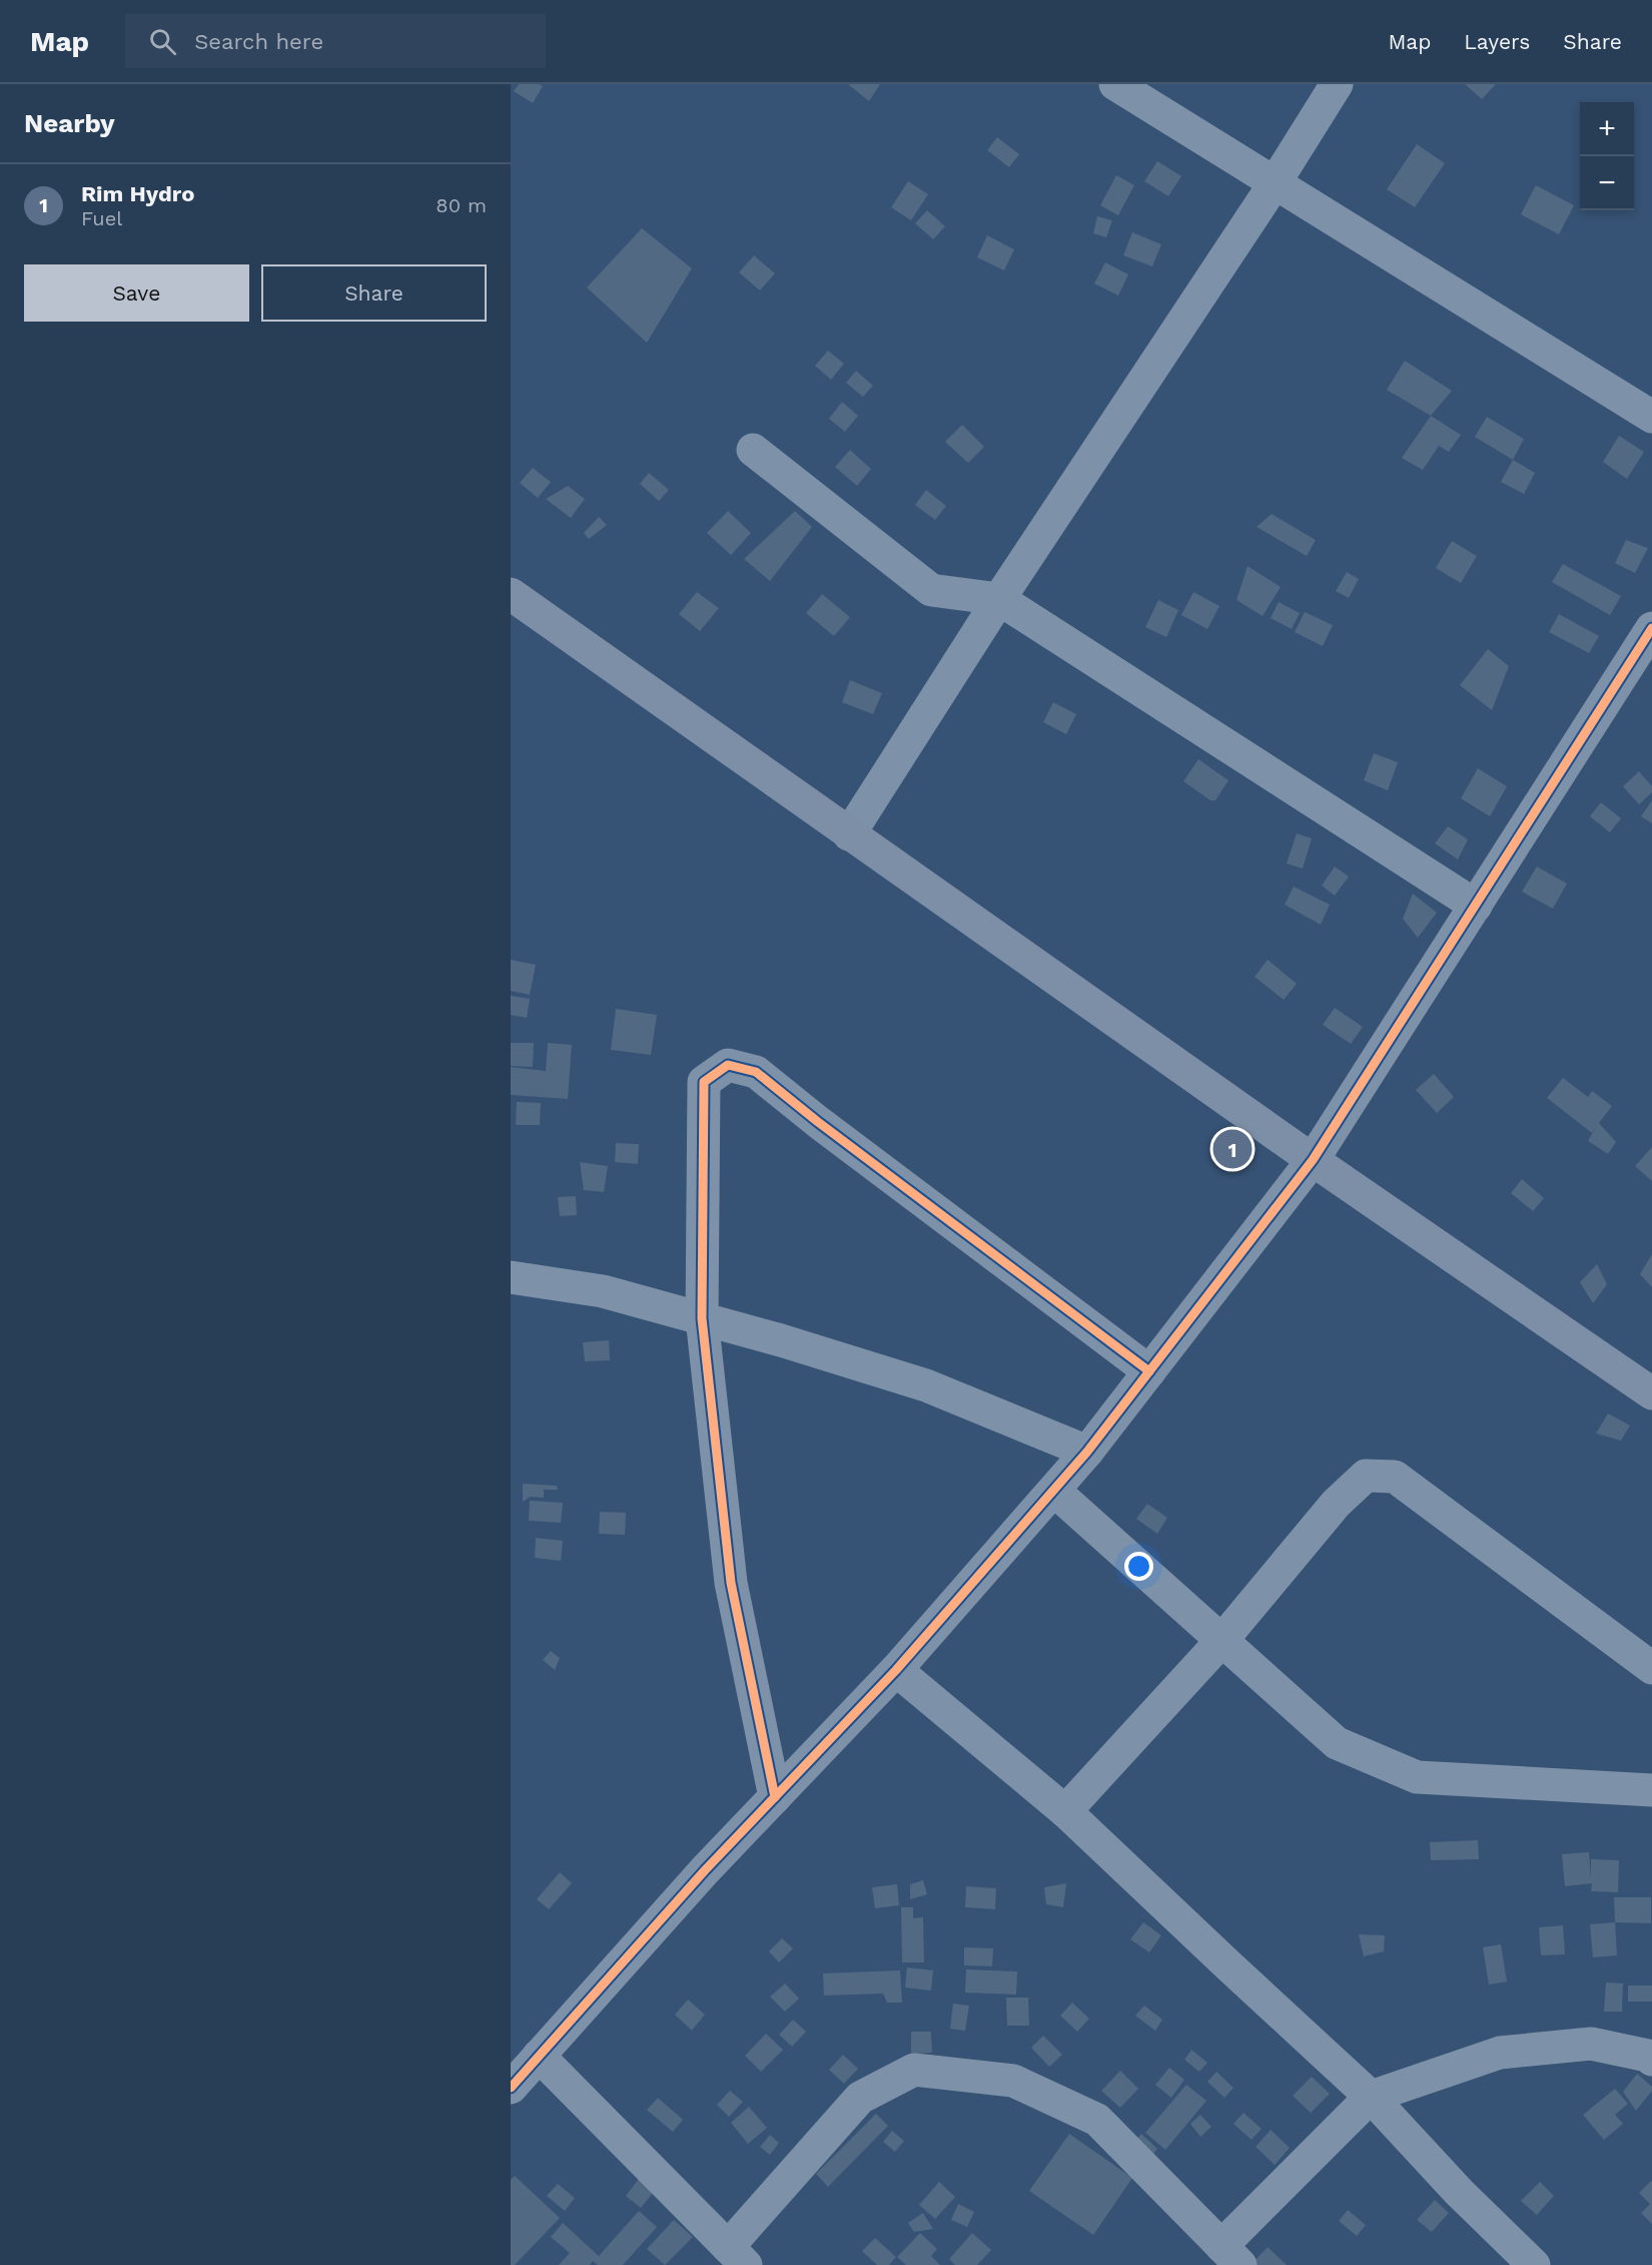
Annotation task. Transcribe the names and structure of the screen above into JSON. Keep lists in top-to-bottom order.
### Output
{
  "page": {
    "header": "Map",
    "search": "Search here",
    "nav": ["Map", "Layers", "Share"],
    "heading": "Nearby",
    "map_buttons": ["+", "−"],
    "list": [
      {
        "mark": "1",
        "name": "Rim Hydro",
        "note": "Fuel",
        "value": "80 m"
      }
    ],
    "buttons": ["Save", "Share"],
    "pins": "1"
  }
}
